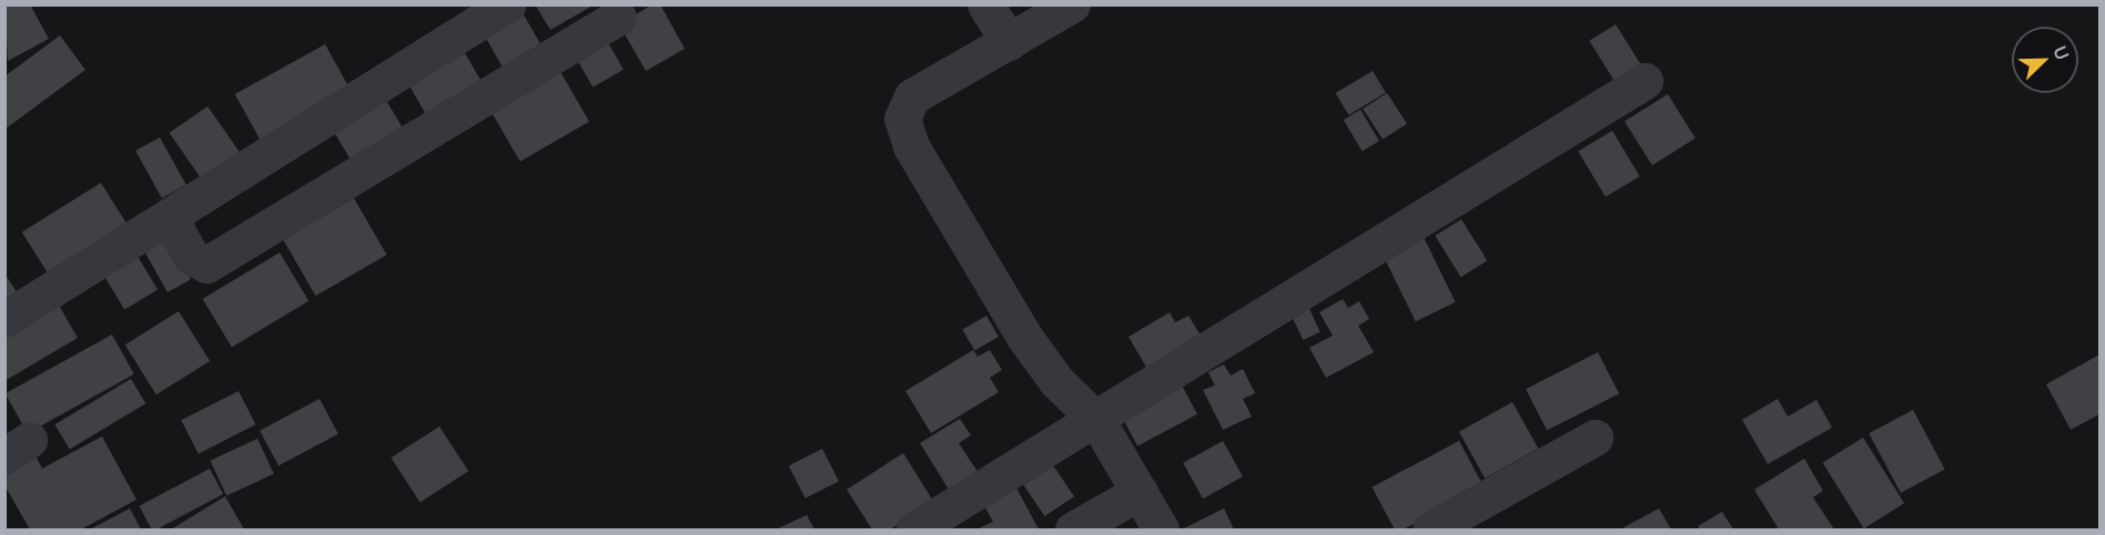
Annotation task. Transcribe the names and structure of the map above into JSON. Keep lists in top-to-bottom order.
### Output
{
  "north": "top right"
}
